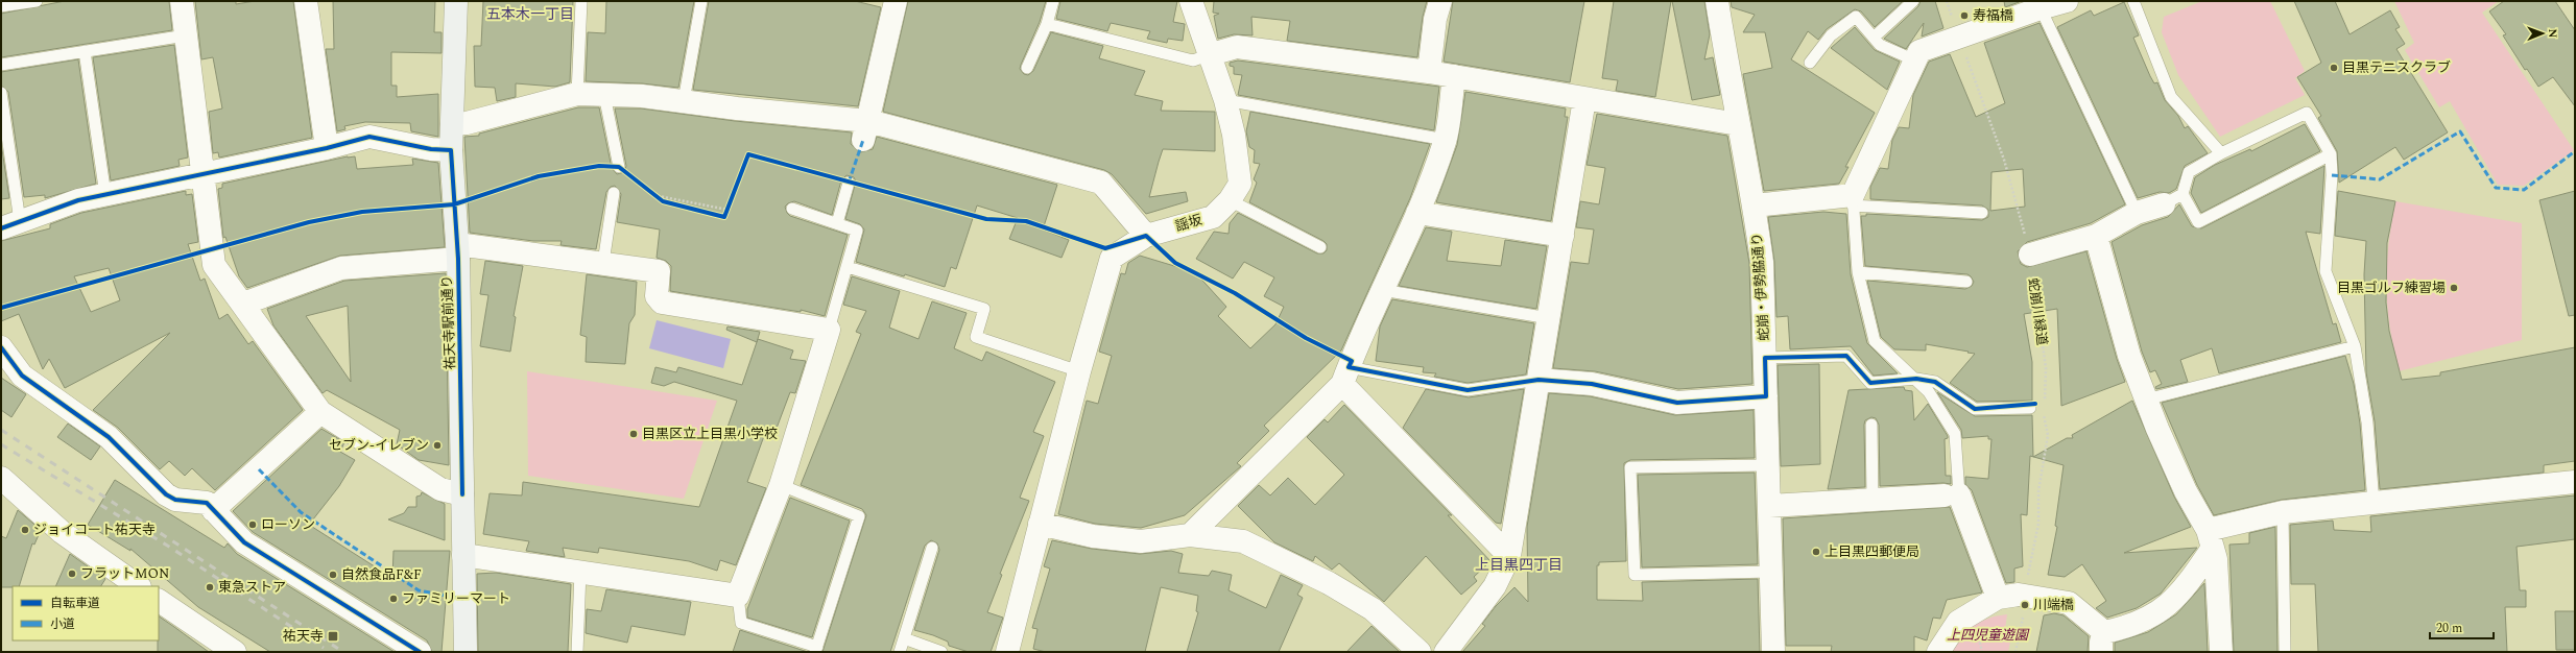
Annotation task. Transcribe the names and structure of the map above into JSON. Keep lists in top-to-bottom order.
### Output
{
  "streets": {
    "street": ["謡坂", "蛇崩・伊勢脇通り", "祐天寺駅前通り"],
    "path": ["蛇崩川緑道"]
  },
  "districts": ["五本木一丁目", "上目黒四丁目"],
  "parks": ["上四児童遊園"],
  "places": {
    "other": [
      "寿福橋",
      "目黒テニスクラブ",
      "目黒ゴルフ練習場",
      "目黒区立上目黒小学校",
      "セブン-イレブン",
      "ローソン",
      "ジョイコート祐天寺",
      "上目黒四郵便局",
      "フラットMON",
      "自然食品F&F",
      "東急ストア",
      "ファミリーマート",
      "川端橋"
    ],
    "transit": ["祐天寺"]
  },
  "legend": ["自転車道", "小道"],
  "scale_bar": "20 m",
  "north": "right"
}
